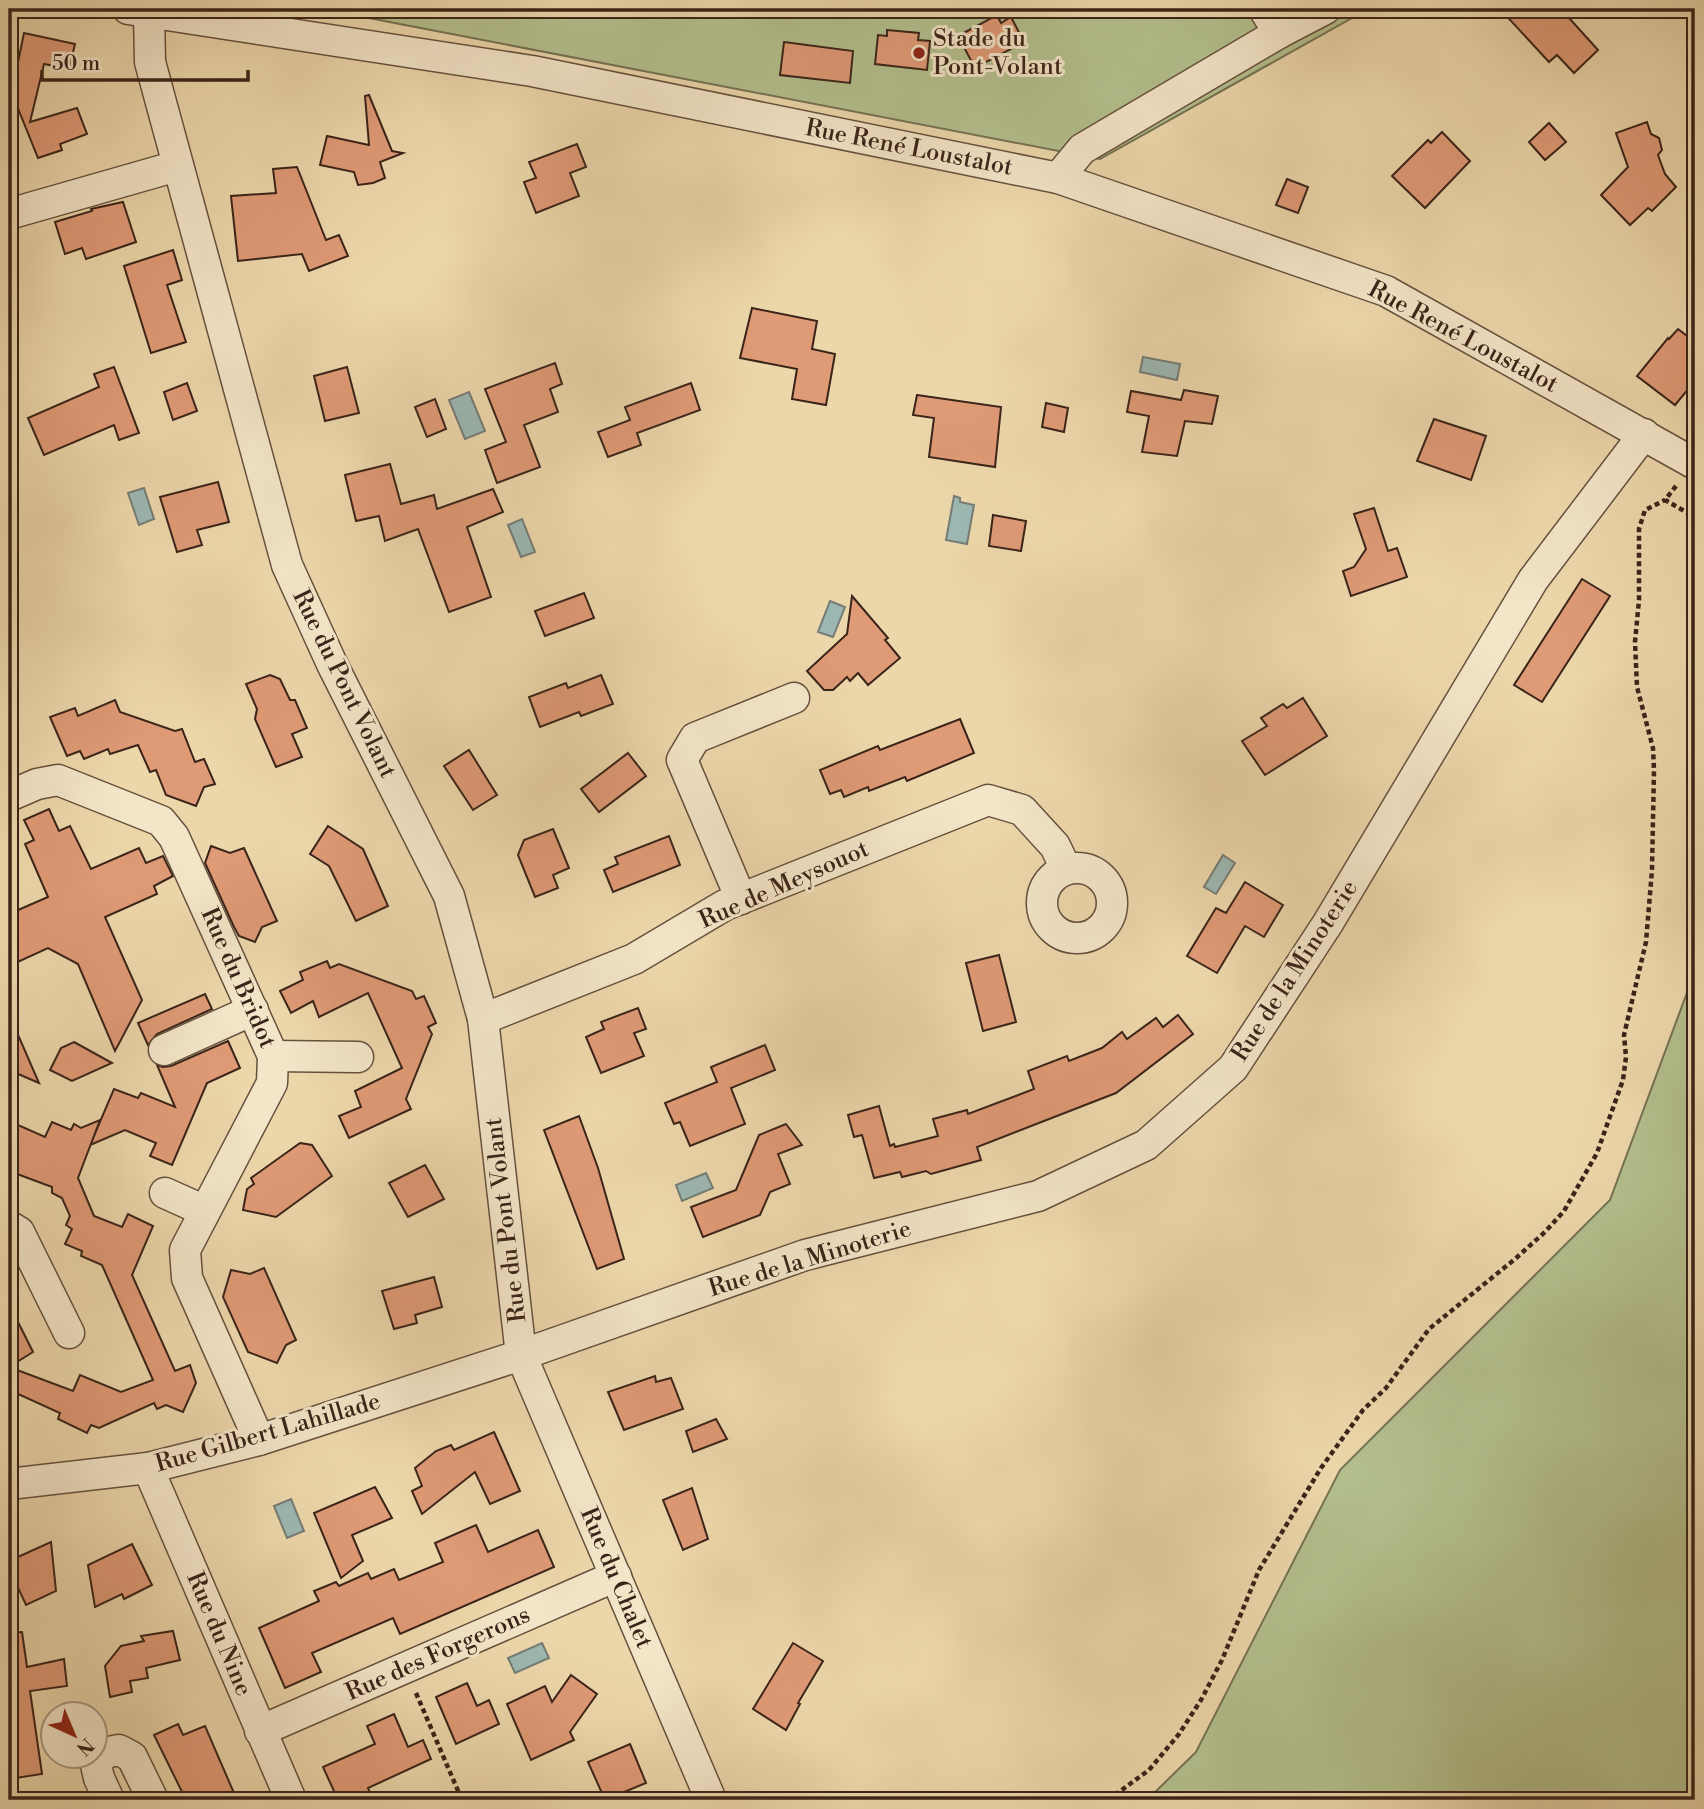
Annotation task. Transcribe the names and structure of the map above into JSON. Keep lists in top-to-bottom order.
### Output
{
  "streets": {
    "street": [
      "Rue René Loustalot",
      "Rue du Pont Volant",
      "Rue de Meysouot",
      "Rue de la Minoterie",
      "Rue du Bridot",
      "Rue Gilbert Lahillade",
      "Rue du Chalet",
      "Rue du Nine",
      "Rue des Forgerons"
    ]
  },
  "crossings": [
    ["Rue René Loustalot", "Rue du Pont Volant"],
    ["Rue René Loustalot", "Rue de la Minoterie"],
    ["Rue du Pont Volant", "Rue de Meysouot"],
    ["Rue du Pont Volant", "Rue de la Minoterie"],
    ["Rue du Pont Volant", "Rue Gilbert Lahillade"],
    ["Rue du Pont Volant", "Rue du Chalet"],
    ["Rue de la Minoterie", "Rue Gilbert Lahillade"],
    ["Rue de la Minoterie", "Rue du Chalet"],
    ["Rue du Bridot", "Rue Gilbert Lahillade"],
    ["Rue Gilbert Lahillade", "Rue du Chalet"],
    ["Rue Gilbert Lahillade", "Rue du Nine"],
    ["Rue du Chalet", "Rue des Forgerons"],
    ["Rue du Nine", "Rue des Forgerons"]
  ],
  "places": ["Stade du Pont-Volant"],
  "scale_bar": "50 m",
  "north": "bottom right"
}
